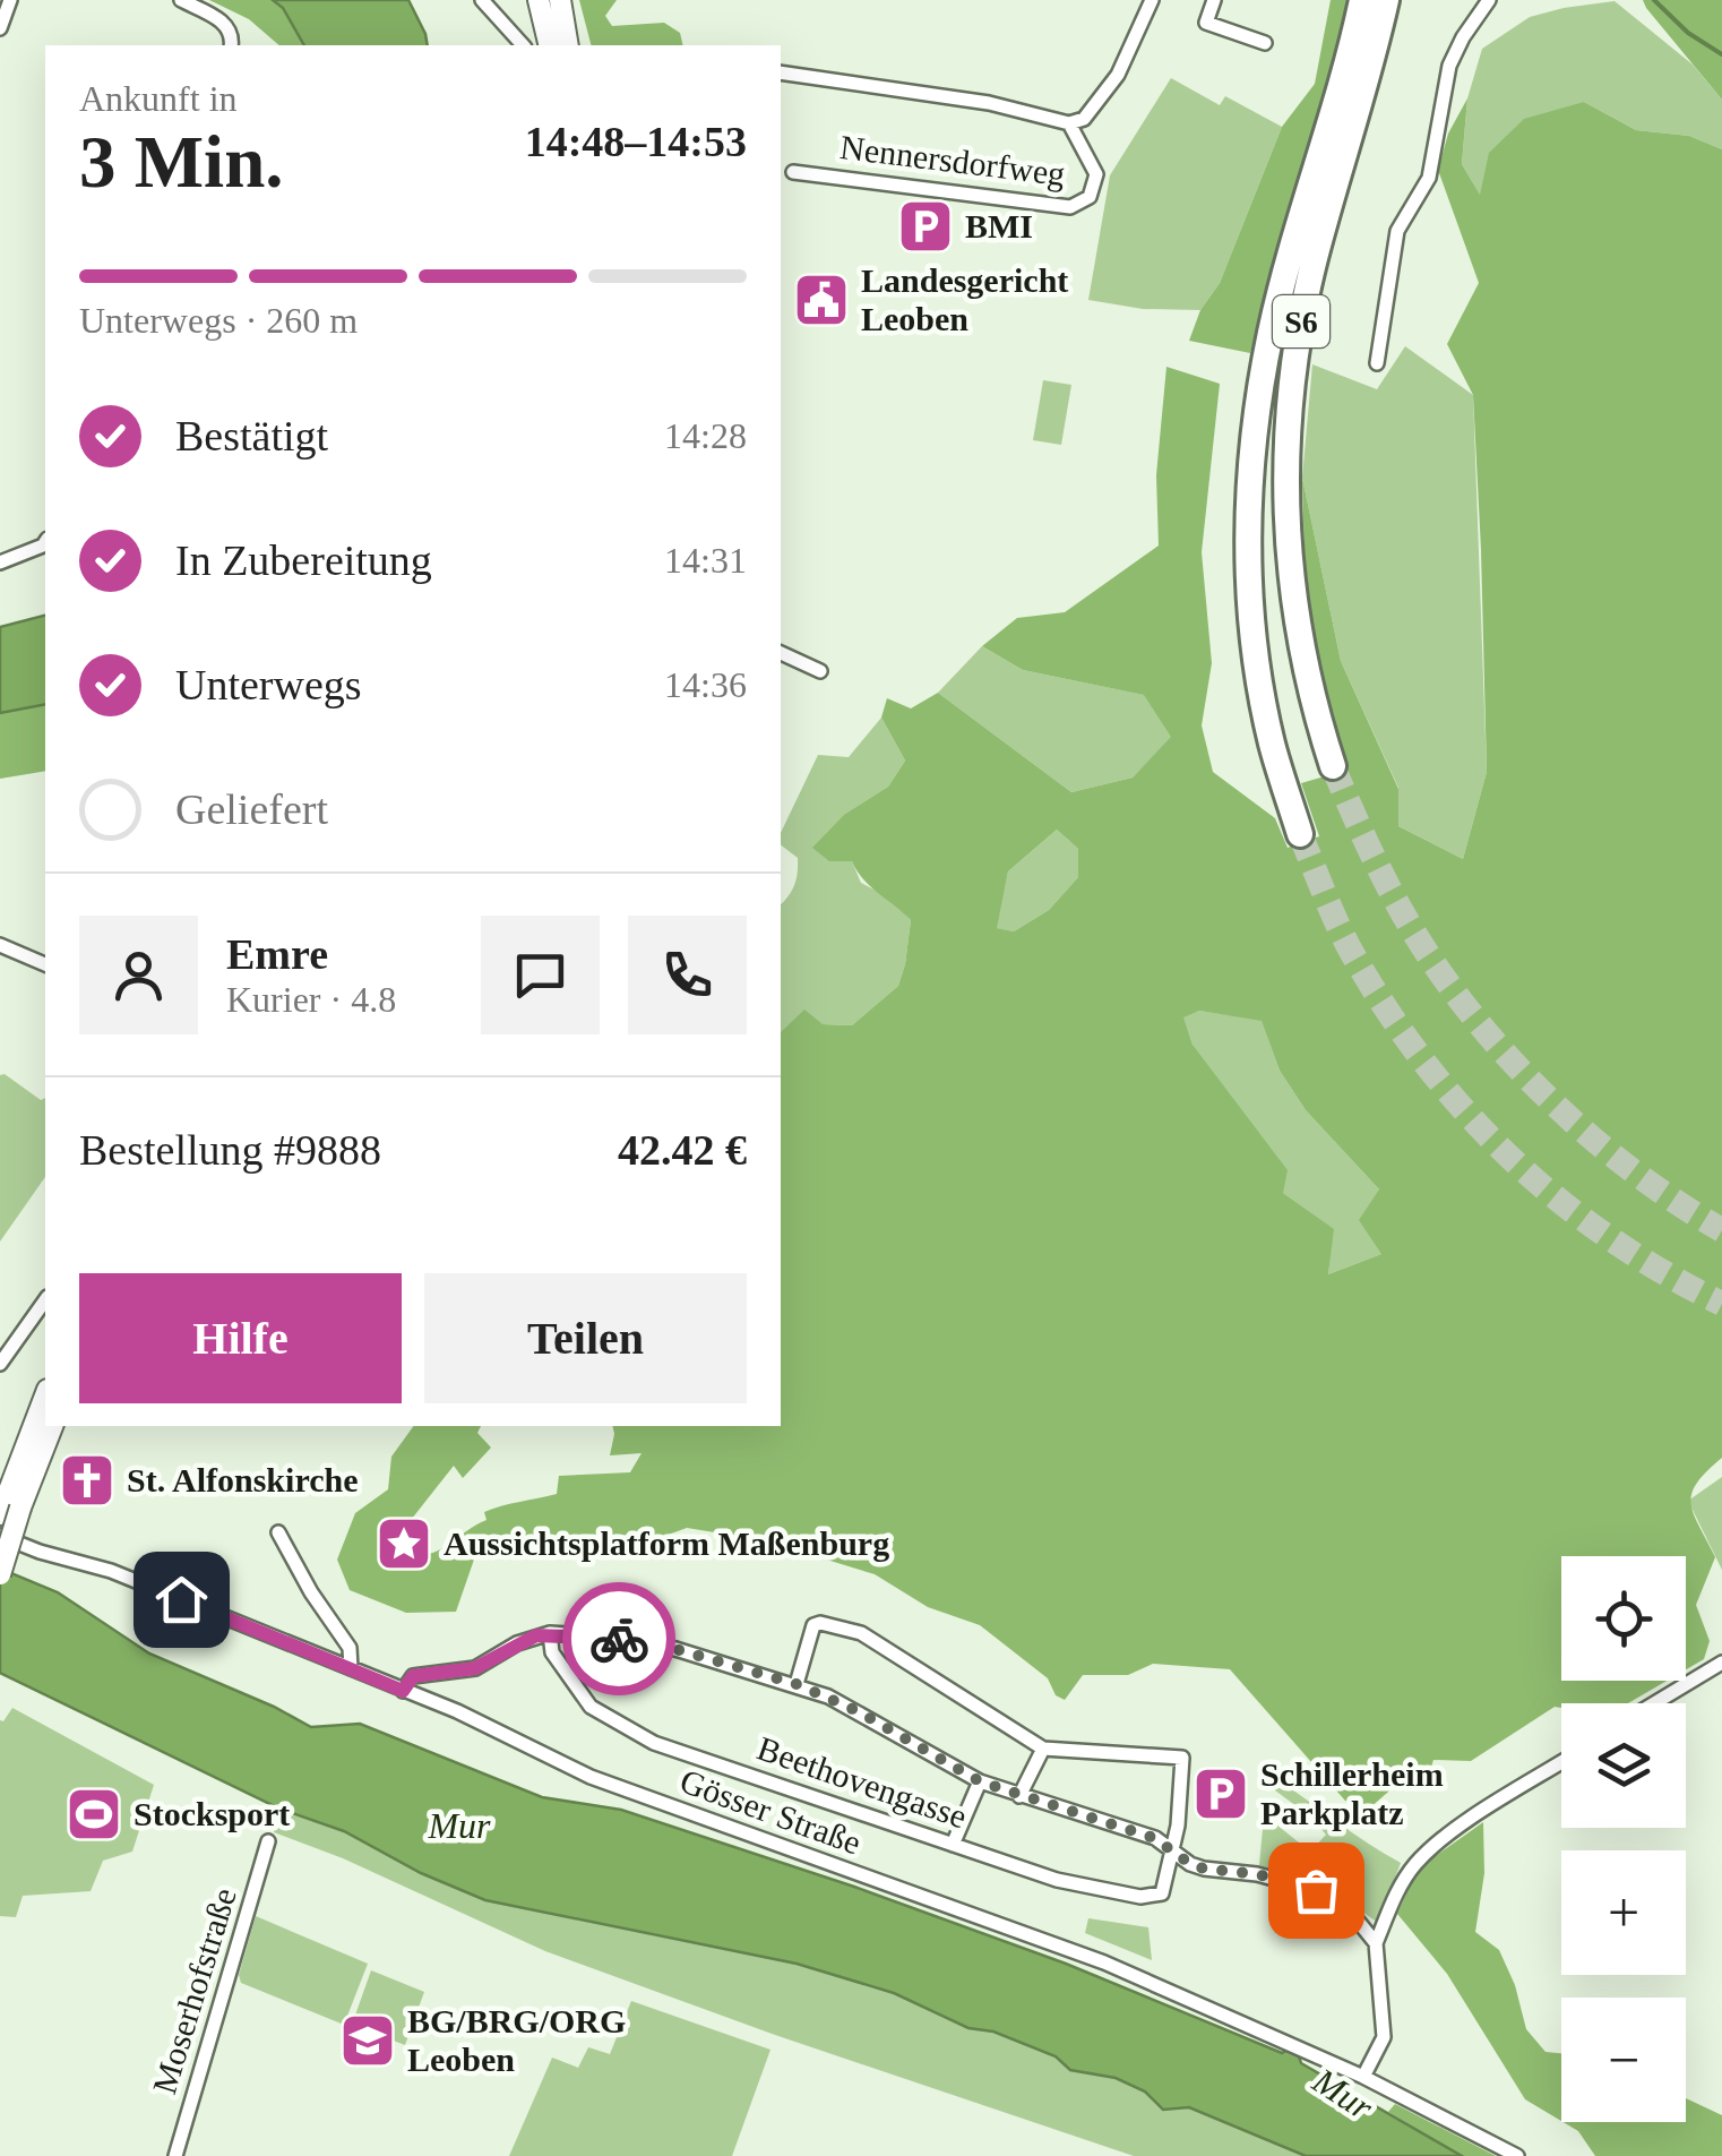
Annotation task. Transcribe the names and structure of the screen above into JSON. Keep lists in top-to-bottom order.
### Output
{
  "streets": {
    "highway": ["S6"],
    "street": [
      "Nennersdorfweg",
      "Beethovengasse",
      "Gösser Straße",
      "Moserhofstraße"
    ]
  },
  "water": ["Mur"],
  "places": {
    "parking": ["BMI", "Schillerheim Parkplatz"],
    "public building": ["Landesgericht Leoben"],
    "church": ["St. Alfonskirche"],
    "place": ["Aussichtsplatform Maßenburg"],
    "sports": ["Stocksport"],
    "school or university": ["BG/BRG/ORG Leoben"]
  },
  "page": {
    "heading": ["3 Min.", "Ankunft in", "14:48–14:53"],
    "panel": [
      "Emre",
      "Kurier · 4.8",
      "Bestellung #9888",
      "42.42 €"
    ],
    "bar": "Unterwegs · 260 m",
    "list": [
      ["Bestätigt", "14:28"],
      ["In Zubereitung", "14:31"],
      ["Unterwegs", "14:36"],
      "Geliefert"
    ],
    "buttons": ["Hilfe", "Teilen"],
    "map_buttons": ["+", "−"]
  }
}
